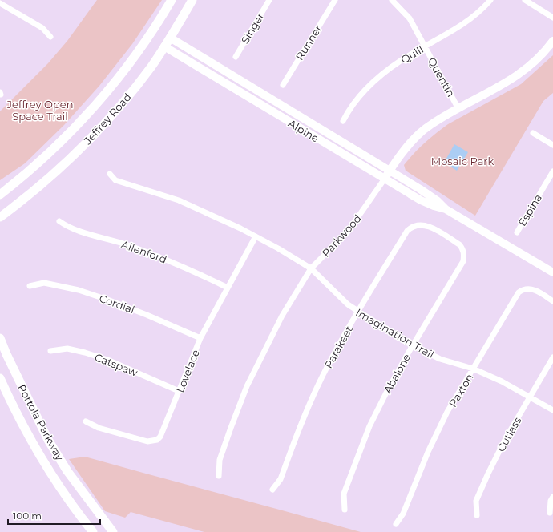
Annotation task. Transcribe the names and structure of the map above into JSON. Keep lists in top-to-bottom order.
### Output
{
  "streets": {
    "main road": ["Jeffrey Road", "Portola Parkway"],
    "street": [
      "Singer",
      "Runner",
      "Quill",
      "Quentin",
      "Alpine",
      "Espina",
      "Parkwood",
      "Allenford",
      "Cordial",
      "Imagination Trail",
      "Parakeet",
      "Catspaw",
      "Lovelace",
      "Abalone",
      "Paxton",
      "Cutlass"
    ]
  },
  "crossings": [
    ["Quill", "Quentin"],
    ["Quentin", "Parkwood"],
    ["Jeffrey Road", "Alpine"],
    ["Alpine", "Parkwood"],
    ["Parkwood", "Imagination Trail"],
    ["Allenford", "Lovelace"],
    ["Cordial", "Lovelace"],
    ["Imagination Trail", "Parakeet"],
    ["Imagination Trail", "Lovelace"],
    ["Imagination Trail", "Abalone"],
    ["Imagination Trail", "Paxton"],
    ["Imagination Trail", "Cutlass"],
    ["Parakeet", "Abalone"],
    ["Catspaw", "Lovelace"]
  ],
  "parks": ["Jeffrey Open Space Trail", "Mosaic Park"],
  "scale_bar": "100 m"
}
